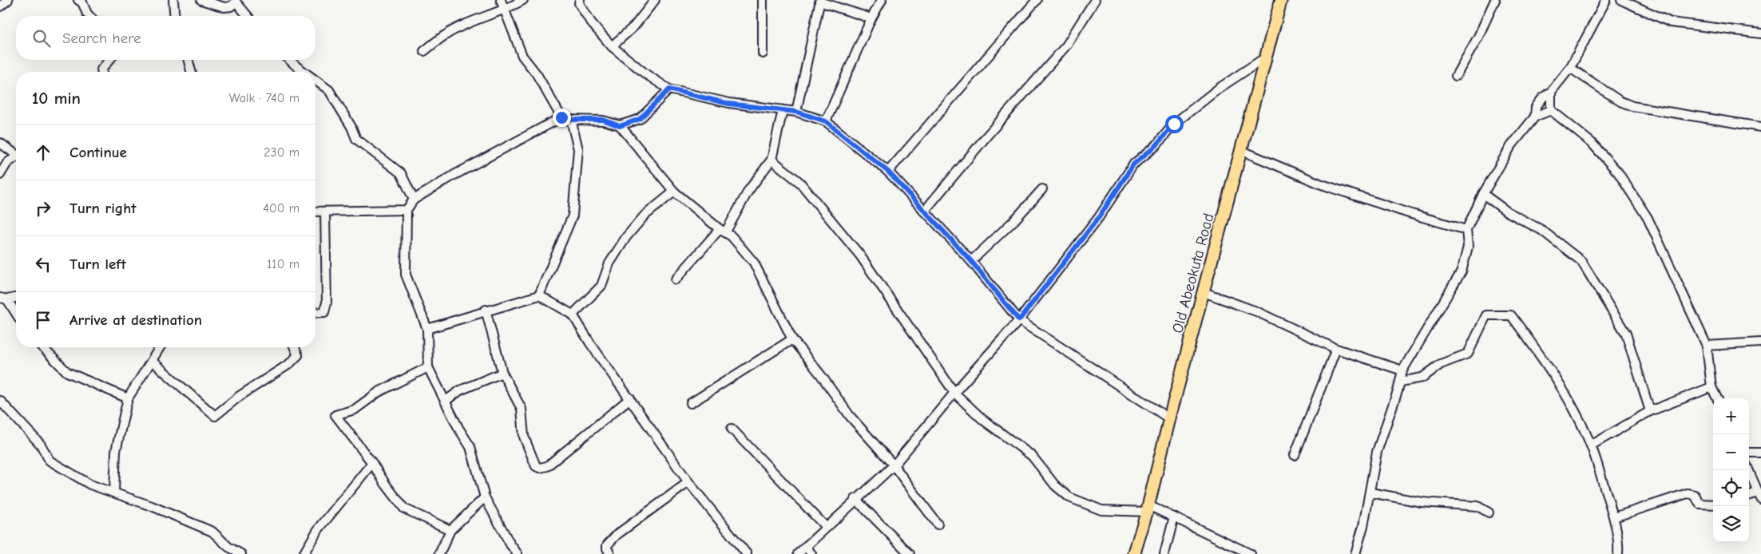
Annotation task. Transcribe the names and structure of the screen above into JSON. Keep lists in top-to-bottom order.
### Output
{
  "streets": {
    "highway": ["Old Abeokuta Road"]
  },
  "page": {
    "search": "Search here",
    "heading": ["10 min", "Walk · 740 m"],
    "list": [
      ["Continue", "230 m"],
      ["Turn right", "400 m"],
      ["Turn left", "110 m"],
      "Arrive at destination"
    ],
    "map_buttons": ["+", "−"]
  }
}
